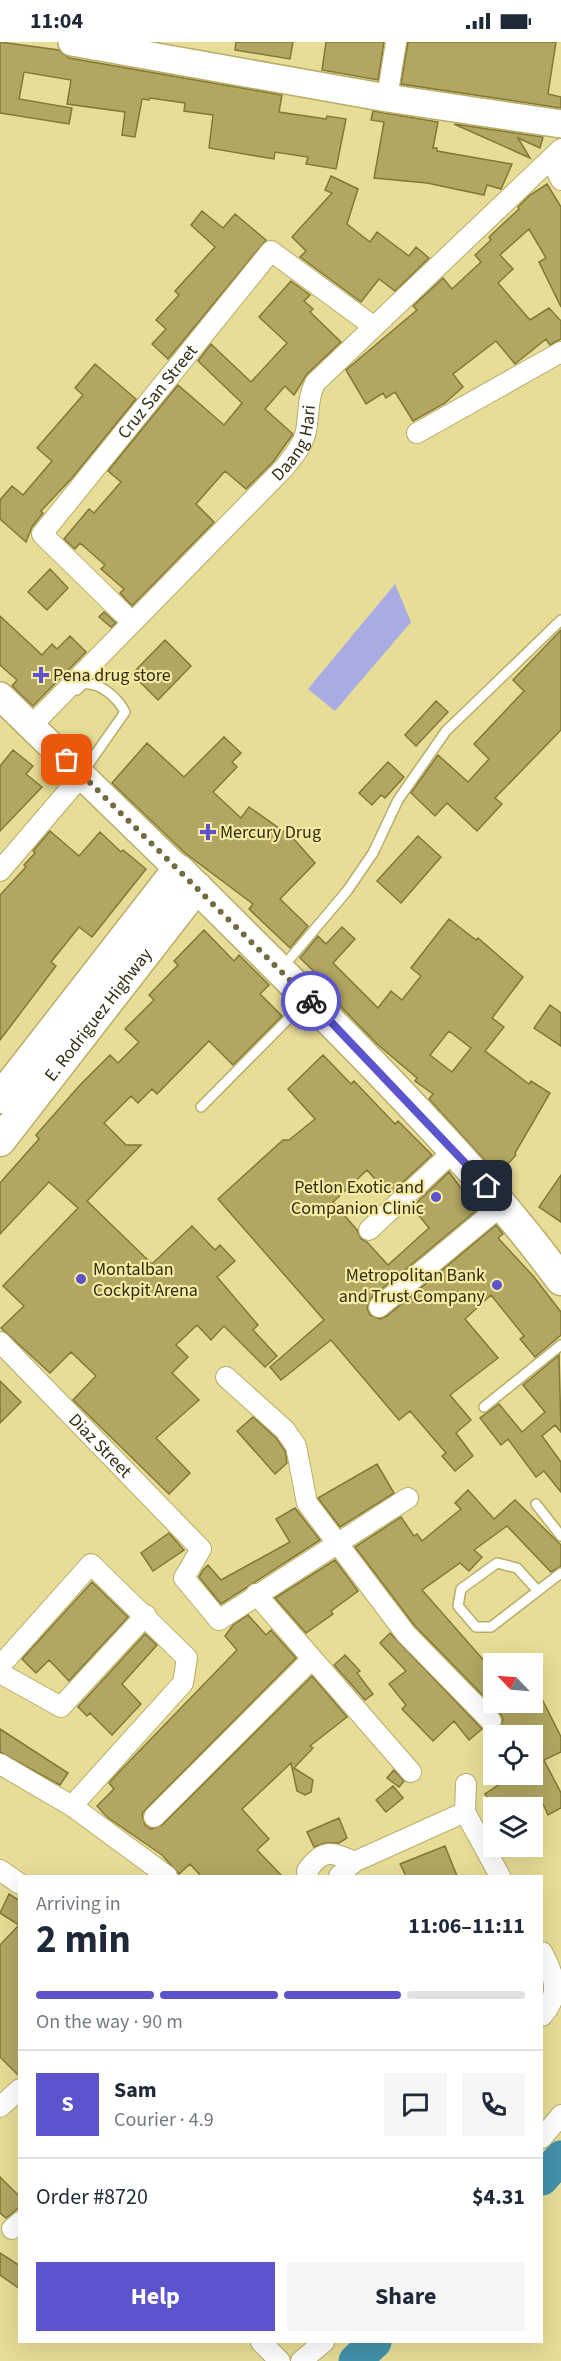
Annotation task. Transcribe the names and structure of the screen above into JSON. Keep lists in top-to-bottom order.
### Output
{
  "streets": {
    "main road": ["E. Rodriguez Highway"],
    "street": ["Cruz San Street", "Daang Hari", "Diaz Street"]
  },
  "crossings": [
    ["Cruz San Street", "Daang Hari"]
  ],
  "places": {
    "health": ["Pena drug store", "Mercury Drug"],
    "other": ["Petlon Exotic and Companion Clinic", "Montalban Cockpit Arena", "Metropolitan Bank and Trust Company"]
  },
  "north": "top left",
  "page": {
    "status": "11:04",
    "heading": ["2 min", "Arriving in", "11:06–11:11"],
    "panel": [
      "Sam",
      "Courier · 4.9",
      "Order #8720",
      "$4.31"
    ],
    "bar": "On the way · 90 m",
    "round": "S",
    "buttons": ["Help", "Share"]
  }
}
